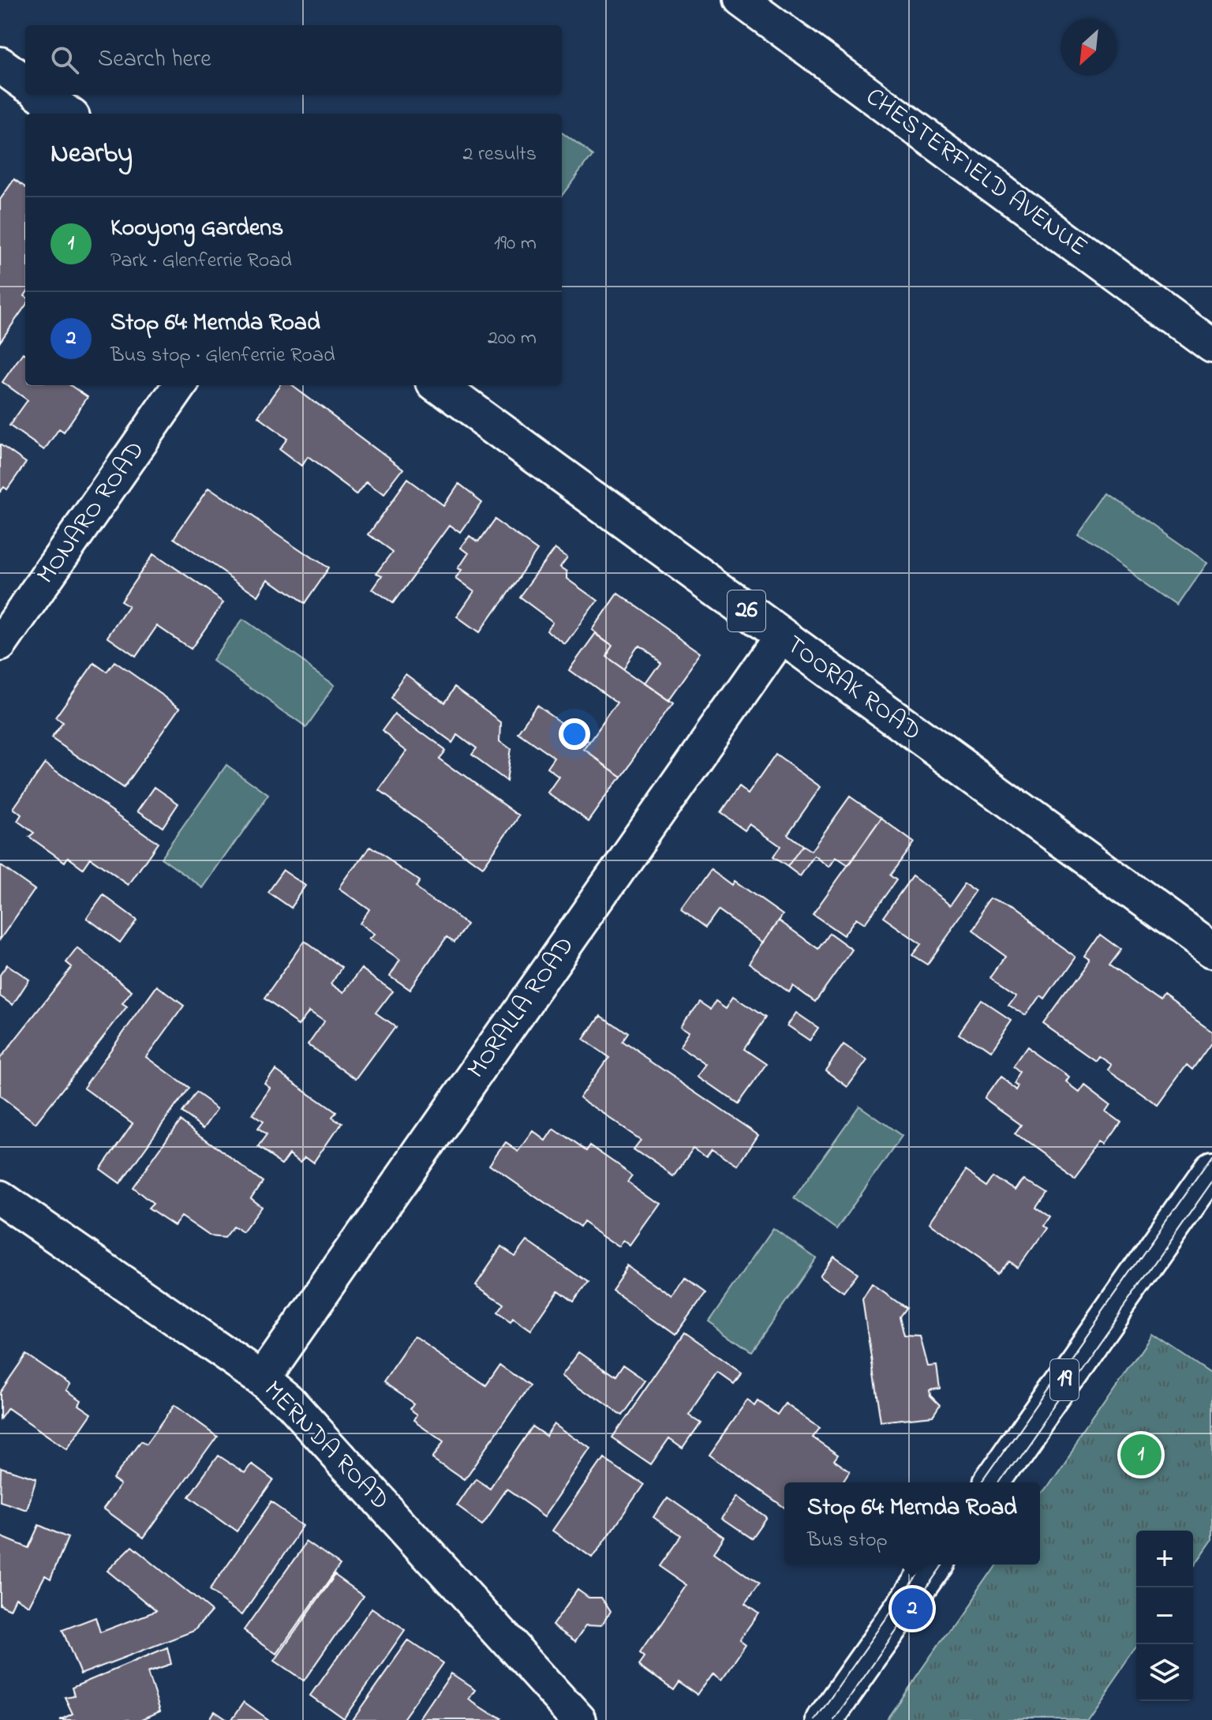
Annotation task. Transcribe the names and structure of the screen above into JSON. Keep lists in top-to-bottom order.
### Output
{
  "streets": {
    "main road": ["26", "TOORAK ROAD", "19"],
    "street": [
      "CHESTERFIELD AVENUE",
      "MONARO ROAD",
      "MORALLA ROAD",
      "MERNDA ROAD"
    ]
  },
  "crossings": [
    ["TOORAK ROAD", "MORALLA ROAD"],
    ["MORALLA ROAD", "MERNDA ROAD"]
  ],
  "north": "bottom left",
  "page": {
    "search": "Search here",
    "heading": ["Nearby", "2 results"],
    "list": [
      {
        "mark": "1",
        "name": "Kooyong Gardens",
        "note": "Park · Glenferrie Road",
        "value": "190 m"
      },
      {
        "mark": "2",
        "name": "Stop 64: Mernda Road",
        "note": "Bus stop · Glenferrie Road",
        "value": "200 m"
      }
    ],
    "pins": ["1", "2"],
    "popup": ["Stop 64: Mernda Road", "Bus stop"],
    "map_buttons": ["+", "−"]
  }
}
